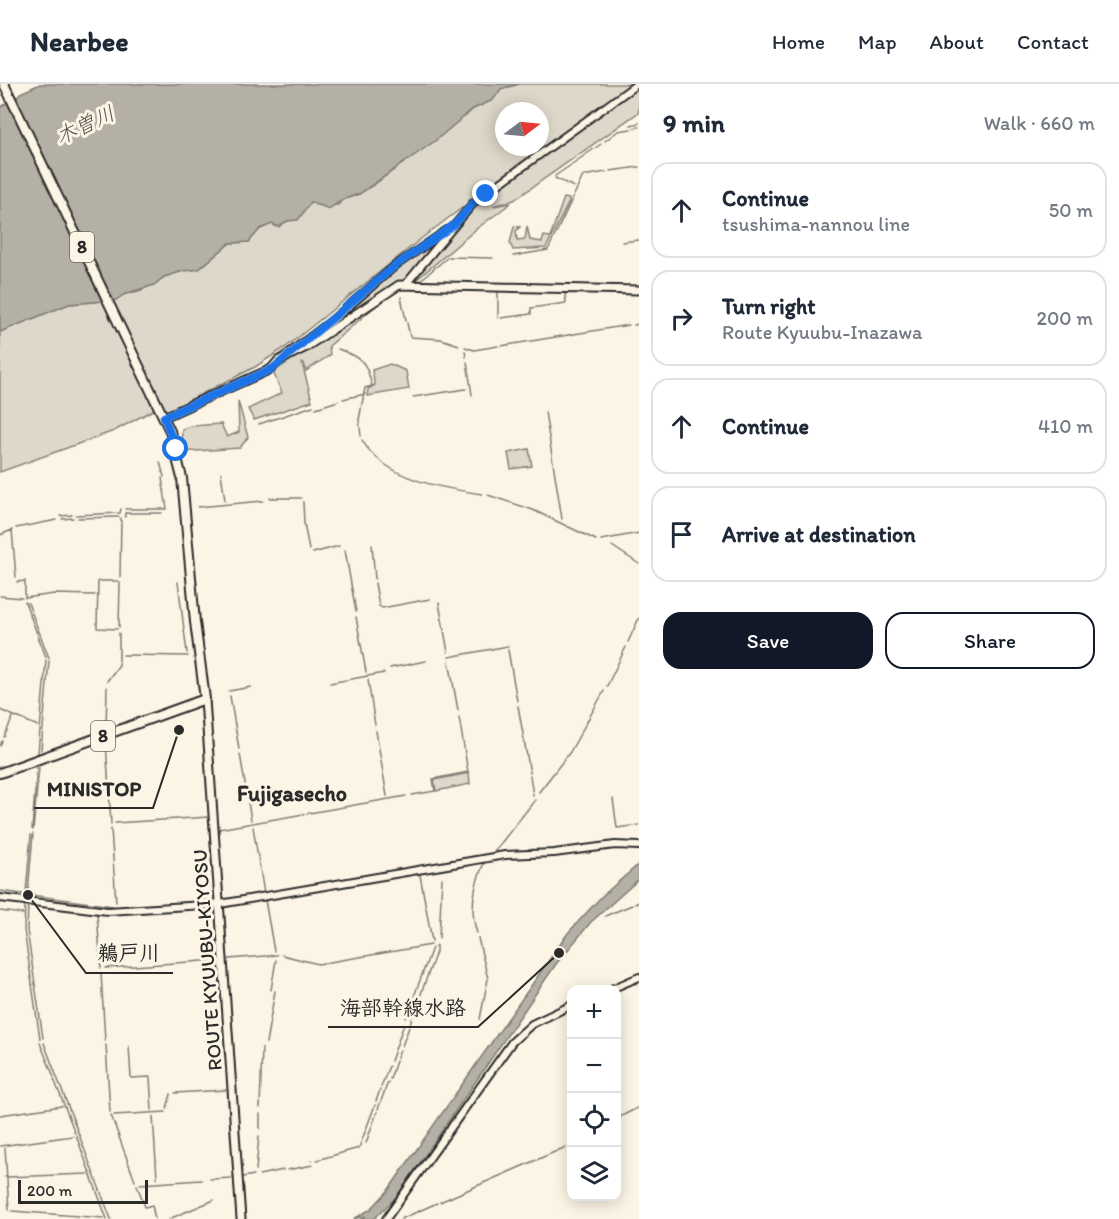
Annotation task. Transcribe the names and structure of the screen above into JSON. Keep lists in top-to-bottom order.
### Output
{
  "streets": {
    "main road": ["8", "ROUTE KYUUBU-KIYOSU"]
  },
  "crossings": [
    ["8", "ROUTE KYUUBU-KIYOSU"]
  ],
  "districts": ["Fujigasecho"],
  "water": ["木曽川"],
  "places": ["MINISTOP", "鵜戸川", "海部幹線水路"],
  "scale_bar": "200 m",
  "north": "right",
  "page": {
    "header": "Nearbee",
    "nav": [
      "Home",
      "Map",
      "About",
      "Contact"
    ],
    "heading": ["9 min", "Walk · 660 m"],
    "list": [
      ["Continue", "tsushima-nannou line", "50 m"],
      ["Turn right", "Route Kyuubu-Inazawa", "200 m"],
      ["Continue", "410 m"],
      "Arrive at destination"
    ],
    "buttons": ["Save", "Share"],
    "map_buttons": ["+", "−"],
    "scale": "200 m"
  }
}
